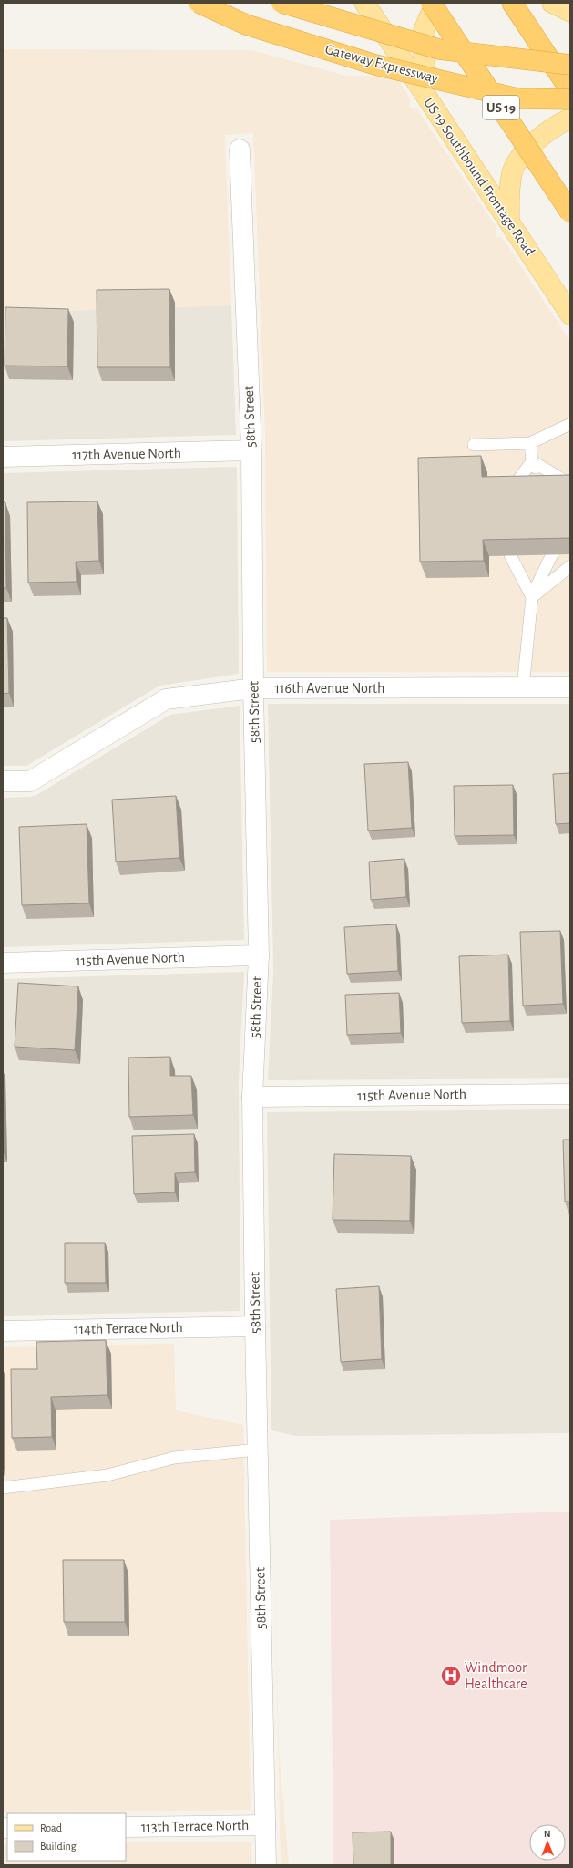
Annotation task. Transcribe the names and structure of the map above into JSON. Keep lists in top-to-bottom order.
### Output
{
  "streets": {
    "highway": ["Gateway Expressway", "US 19"],
    "main road": ["US 19 Southbound Frontage Road"],
    "street": [
      "58th Street",
      "117th Avenue North",
      "116th Avenue North",
      "115th Avenue North",
      "114th Terrace North",
      "113th Terrace North"
    ]
  },
  "crossings": [
    ["58th Street", "117th Avenue North"],
    ["58th Street", "116th Avenue North"],
    ["58th Street", "115th Avenue North"],
    ["58th Street", "114th Terrace North"],
    ["58th Street", "113th Terrace North"]
  ],
  "places": {
    "hospital": ["Windmoor Healthcare"]
  },
  "legend": ["Road", "Building"],
  "north": "top"
}
